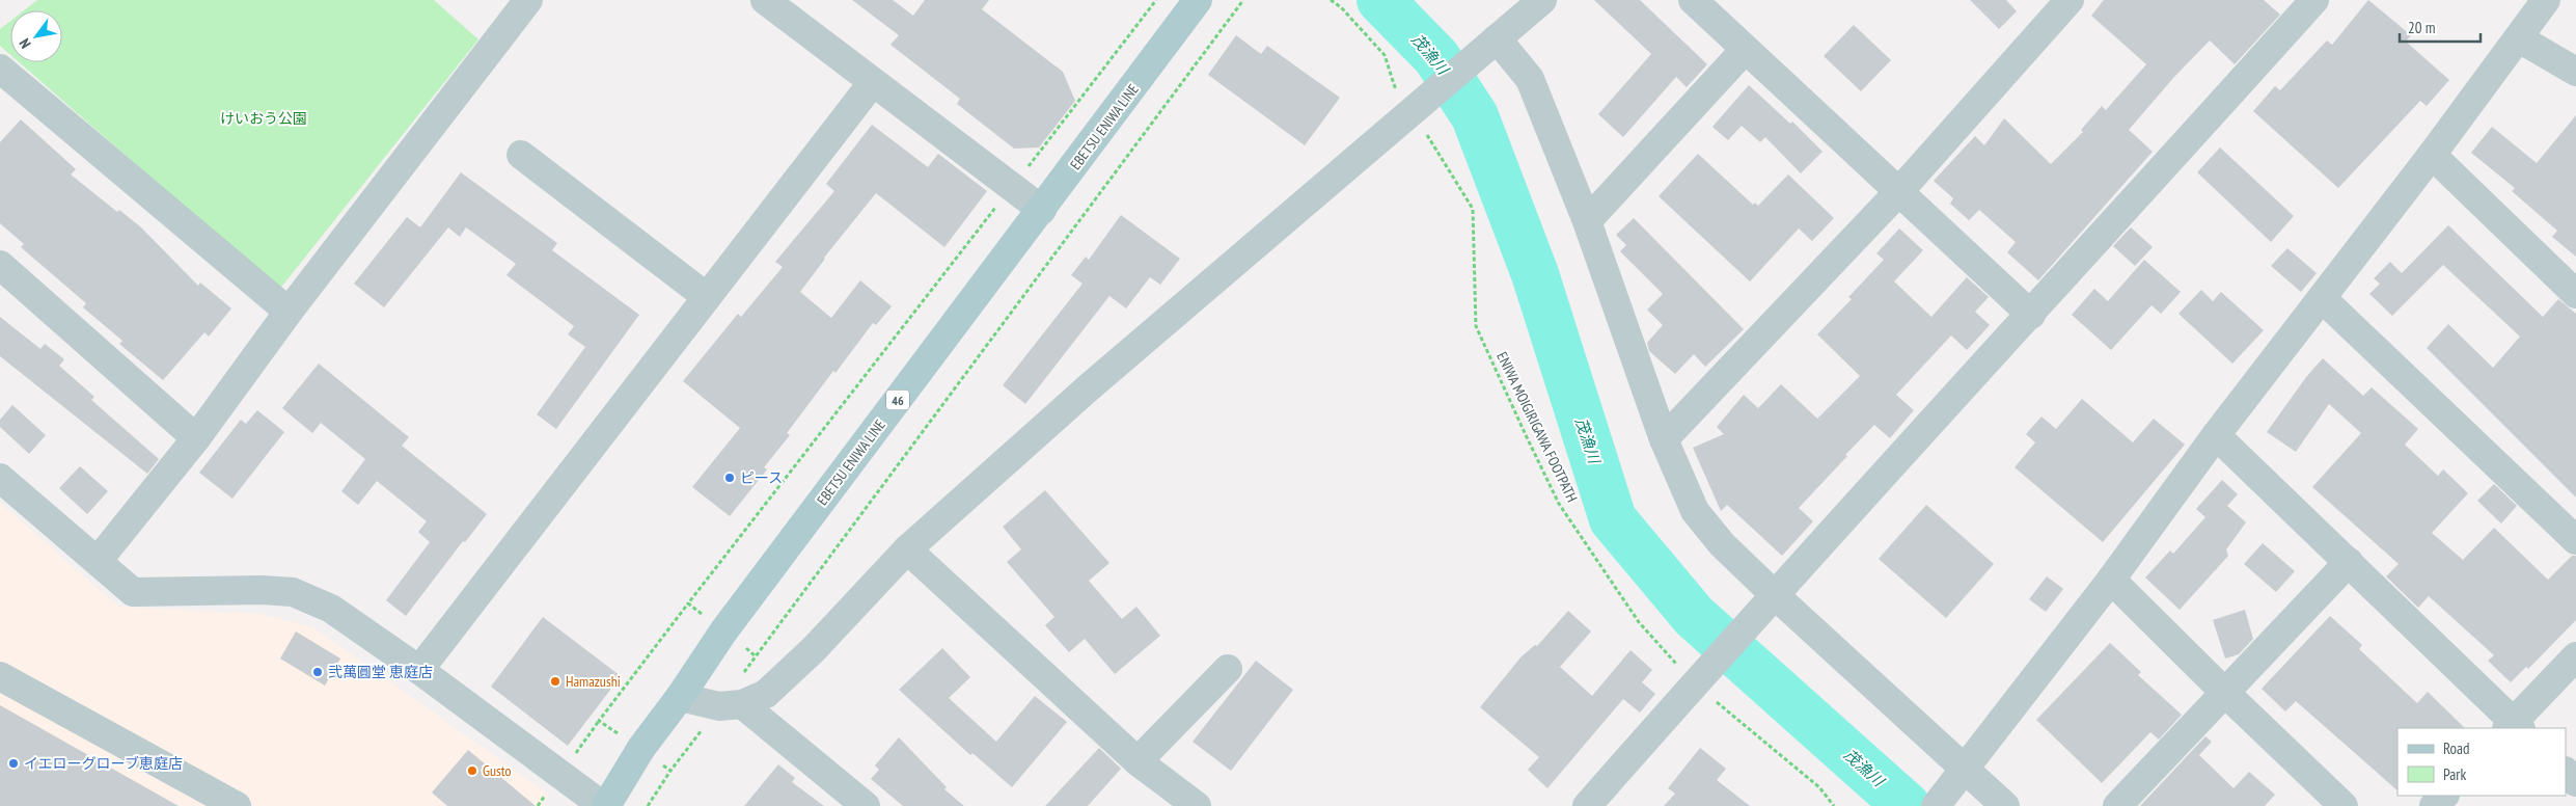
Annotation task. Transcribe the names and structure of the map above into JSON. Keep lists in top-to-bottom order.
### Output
{
  "streets": {
    "main road": ["EBETSU ENIWA LINE", "46"],
    "path": ["ENIWA MOIGIRIGAWA FOOTPATH"]
  },
  "water": ["茂漁川"],
  "parks": ["けいおう公園"],
  "places": [
    "ピース",
    "弐萬圓堂 恵庭店",
    "Hamazushi",
    "イエローグローブ恵庭店",
    "Gusto"
  ],
  "legend": ["Road", "Park"],
  "scale_bar": "20 m",
  "north": "bottom left"
}
